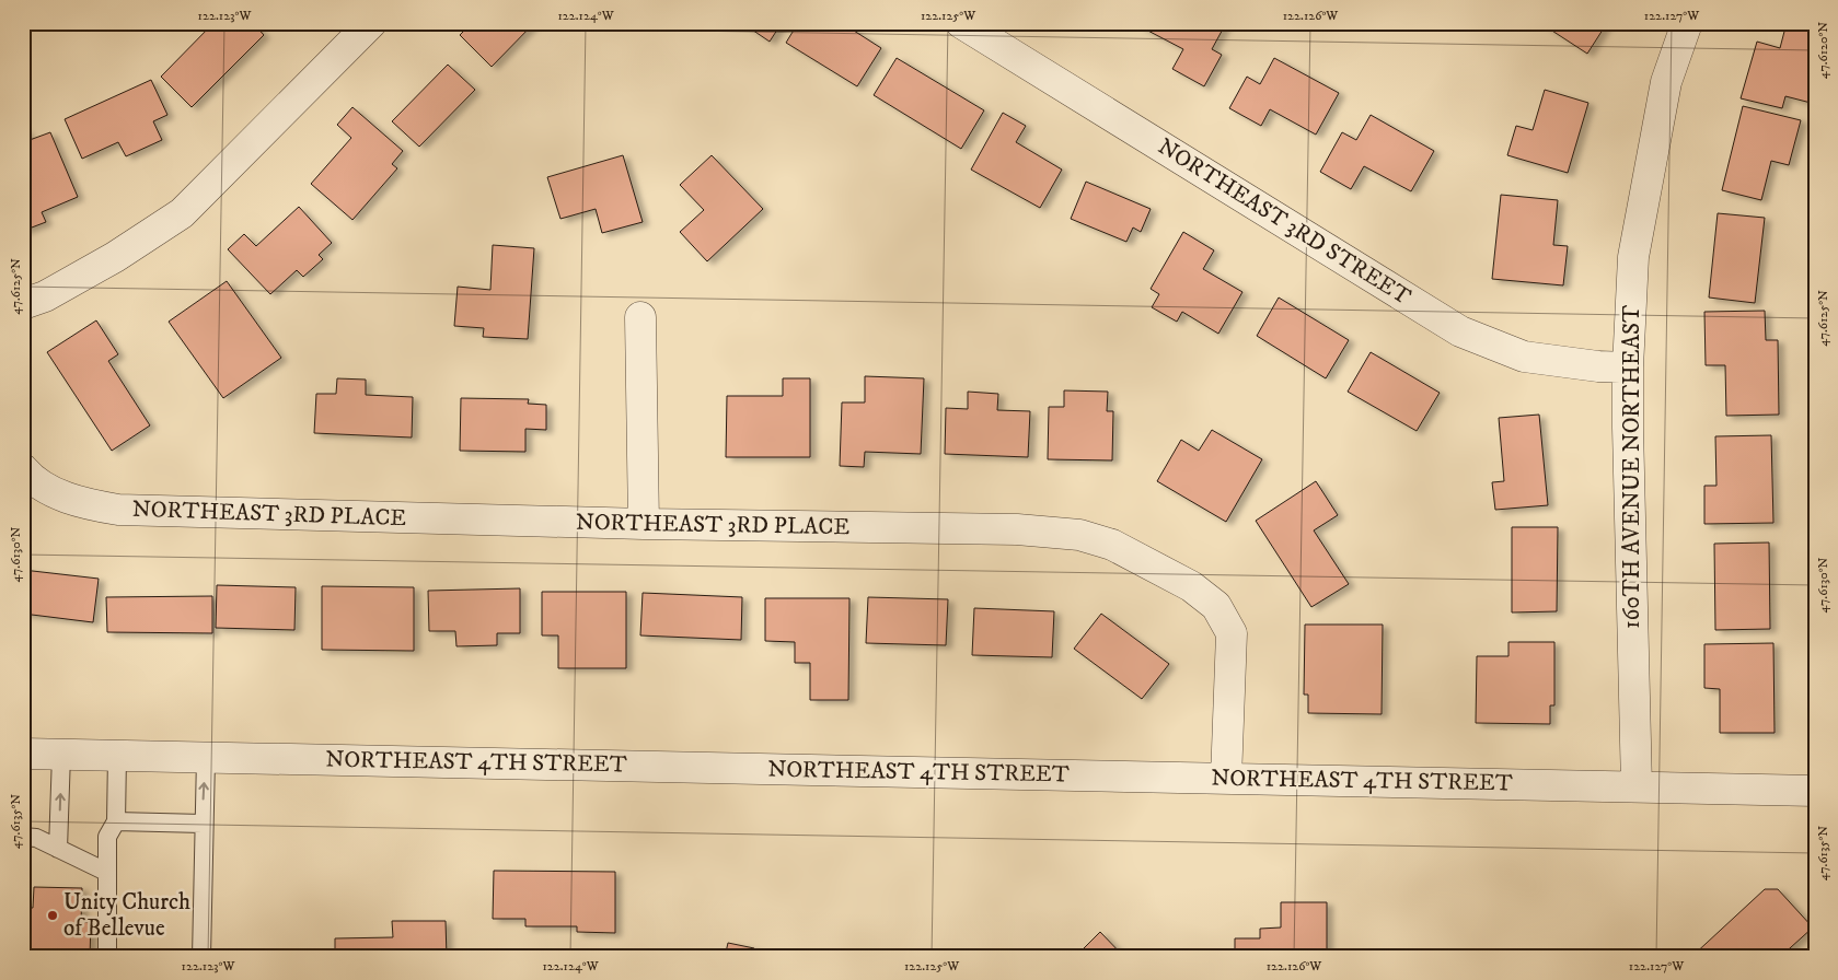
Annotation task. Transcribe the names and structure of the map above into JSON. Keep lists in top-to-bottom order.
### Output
{
  "streets": {
    "street": [
      "NORTHEAST 3RD STREET",
      "160TH AVENUE NORTHEAST",
      "NORTHEAST 3RD PLACE",
      "NORTHEAST 4TH STREET"
    ]
  },
  "crossings": [
    ["NORTHEAST 3RD STREET", "160TH AVENUE NORTHEAST"],
    ["160TH AVENUE NORTHEAST", "NORTHEAST 4TH STREET"],
    ["NORTHEAST 3RD PLACE", "NORTHEAST 4TH STREET"]
  ],
  "places": ["Unity Church of Bellevue"],
  "coordinates": [
    "122.123°W",
    "122.124°W",
    "122.125°W",
    "122.126°W",
    "122.127°W",
    "47.6120°N",
    "47.6125°N",
    "47.6130°N",
    "47.6135°N"
  ]
}
